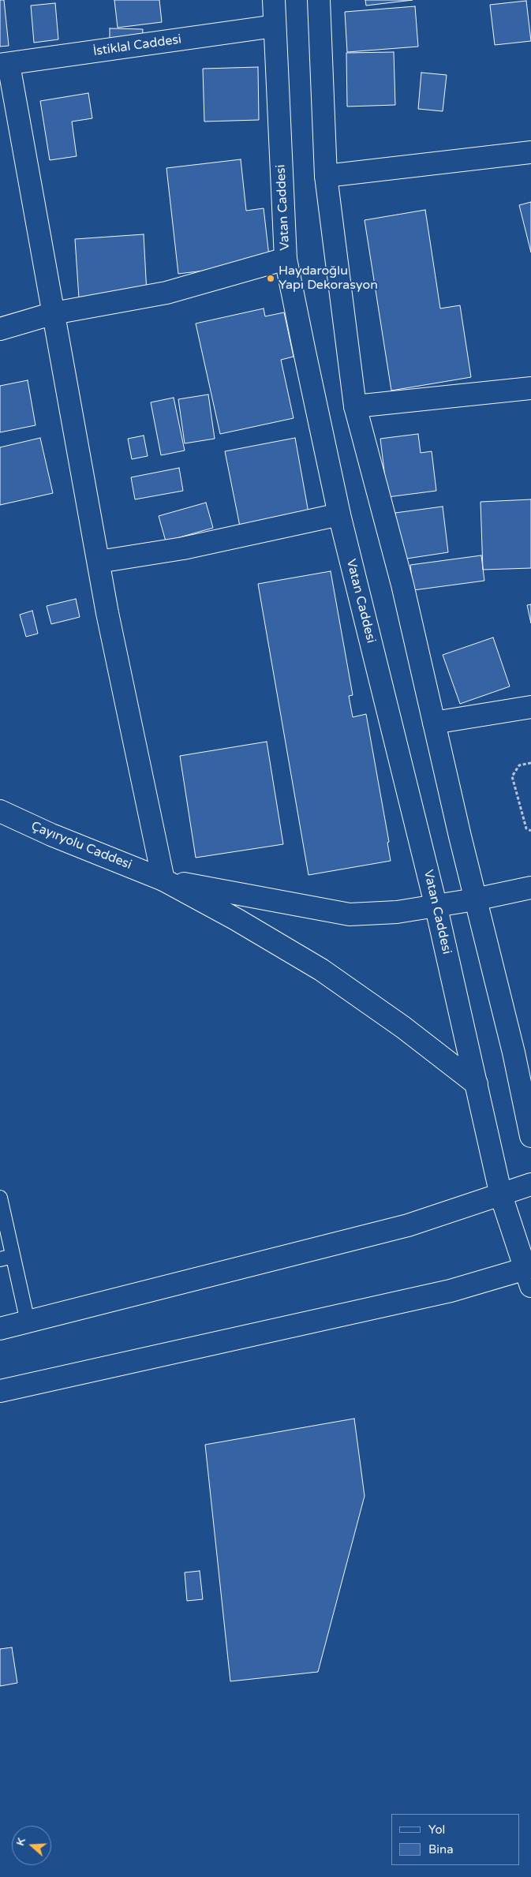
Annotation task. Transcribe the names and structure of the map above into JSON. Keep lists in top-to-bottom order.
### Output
{
  "streets": {
    "main road": ["İstiklal Caddesi", "Vatan Caddesi", "Çayıryolu Caddesi"]
  },
  "crossings": [
    ["İstiklal Caddesi", "Vatan Caddesi"]
  ],
  "places": ["Haydaroğlu Yapı Dekorasyon"],
  "legend": ["Yol", "Bina"],
  "north": "left"
}
